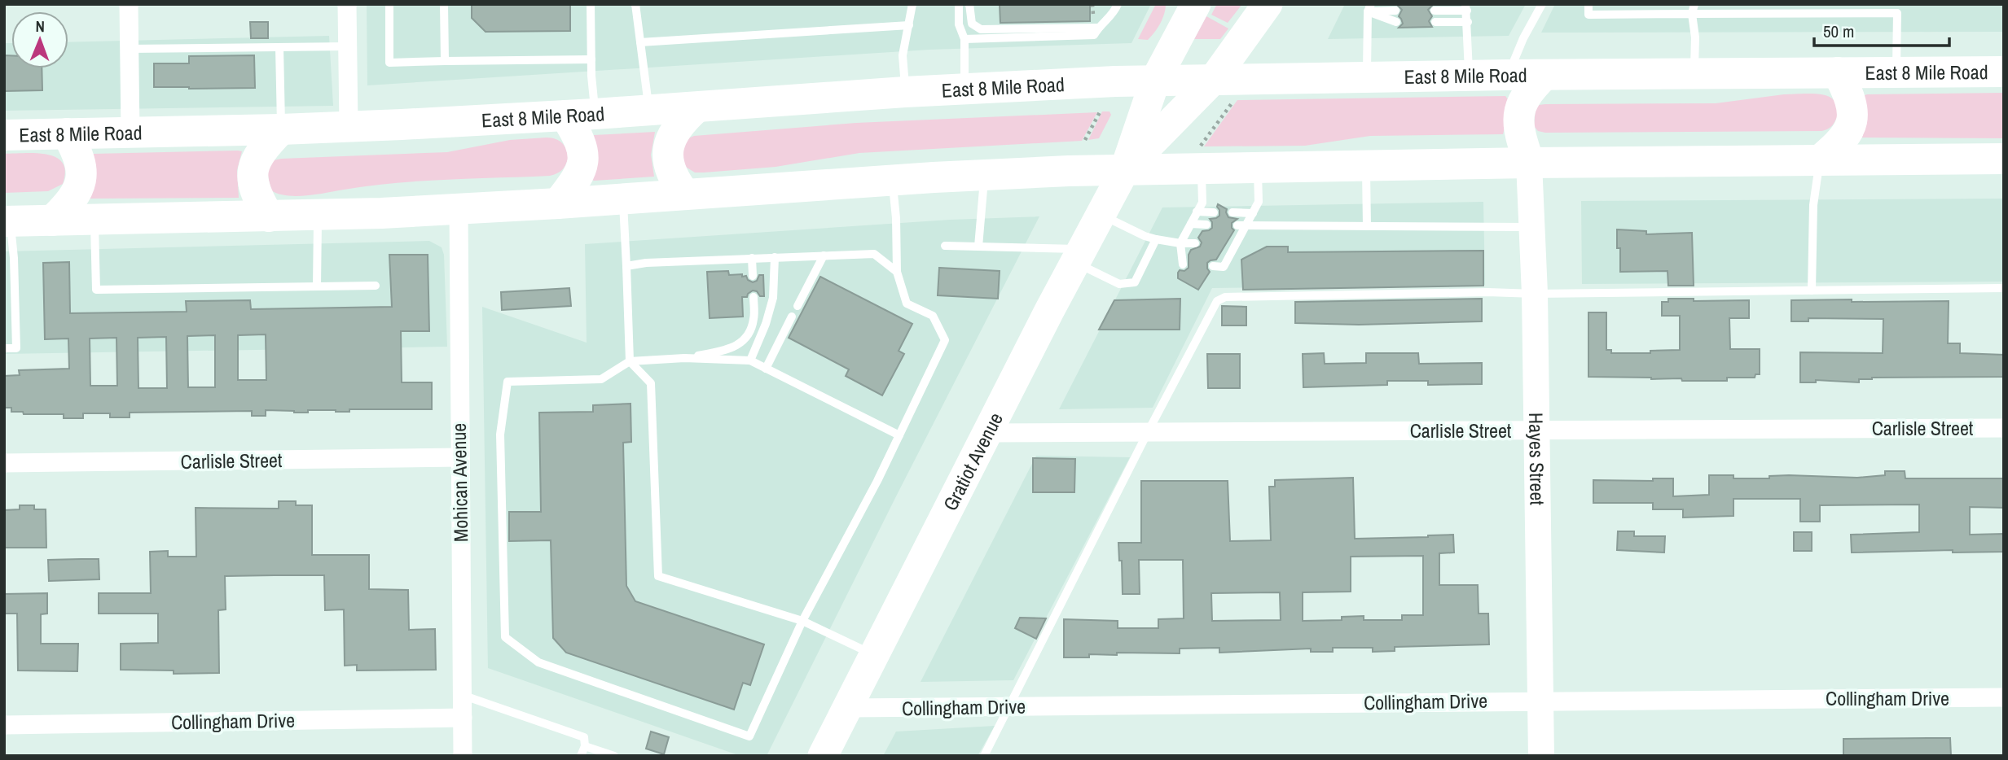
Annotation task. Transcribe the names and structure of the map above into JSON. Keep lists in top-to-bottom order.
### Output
{
  "streets": {
    "highway": ["East 8 Mile Road"],
    "main road": ["Gratiot Avenue"],
    "street": [
      "Carlisle Street",
      "Hayes Street",
      "Mohican Avenue",
      "Collingham Drive"
    ]
  },
  "crossings": [
    ["East 8 Mile Road", "Gratiot Avenue"],
    ["Carlisle Street", "Hayes Street"],
    ["Carlisle Street", "Gratiot Avenue"],
    ["Carlisle Street", "Mohican Avenue"],
    ["Hayes Street", "Collingham Drive"],
    ["Gratiot Avenue", "Collingham Drive"],
    ["Mohican Avenue", "Collingham Drive"]
  ],
  "scale_bar": "50 m",
  "north": "top"
}
